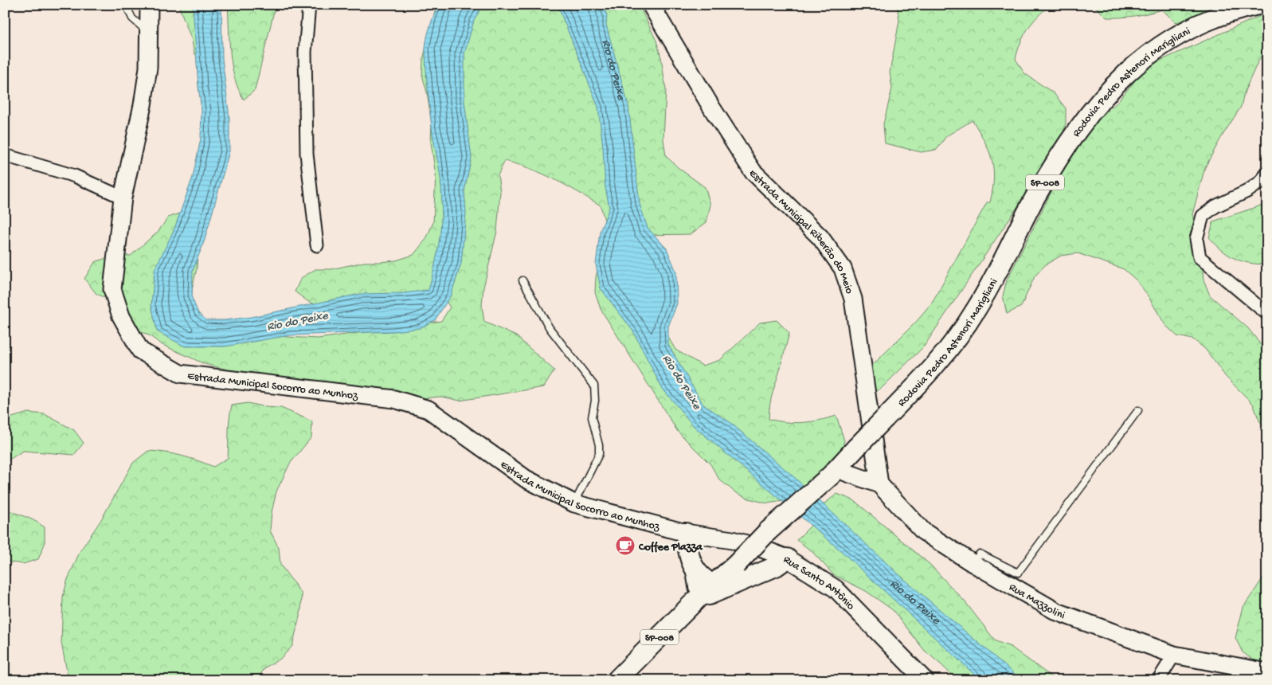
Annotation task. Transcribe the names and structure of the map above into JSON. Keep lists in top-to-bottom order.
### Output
{
  "streets": {
    "main road": ["Rodovia Pedro Astenori Marigliani", "SP-008"],
    "street": [
      "Estrada Municipal Riberão do Meio",
      "Estrada Municipal Socorro ao Munhoz",
      "Rua Santo Antônio",
      "Rua Mazzolini"
    ]
  },
  "crossings": [
    ["Rodovia Pedro Astenori Marigliani", "Rua Mazzolini"],
    ["Estrada Municipal Riberão do Meio", "Rua Mazzolini"],
    ["Estrada Municipal Socorro ao Munhoz", "Rua Santo Antônio"]
  ],
  "water": ["Rio do Peixe"],
  "places": {
    "cafe": ["Coffee Plazza"]
  }
}
